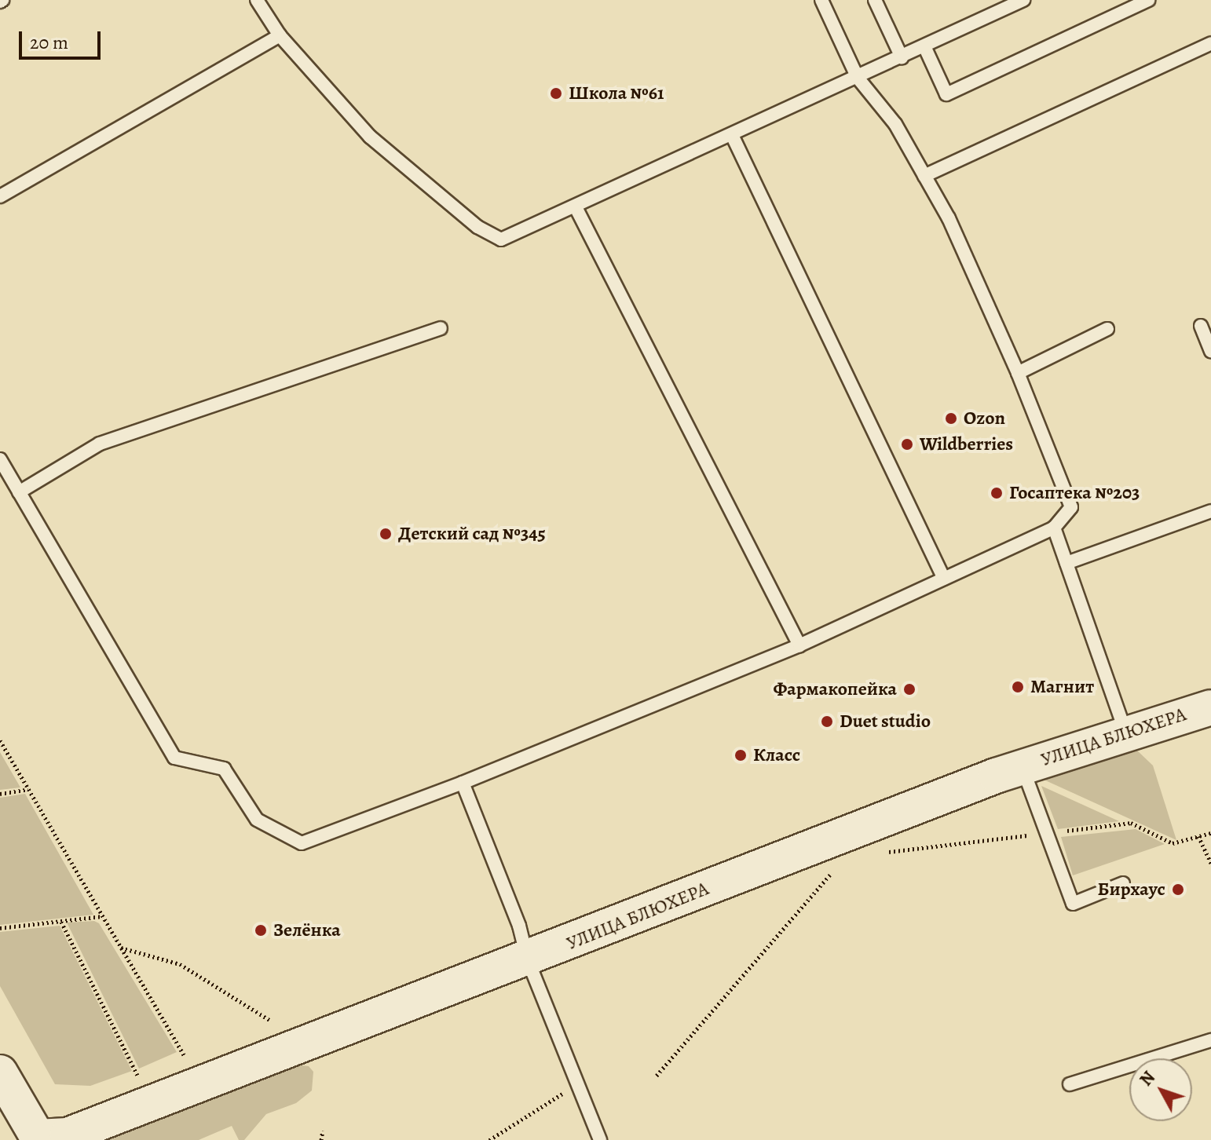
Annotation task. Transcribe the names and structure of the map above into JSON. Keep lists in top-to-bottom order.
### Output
{
  "streets": {
    "street": ["УЛИЦА БЛЮХЕРА"]
  },
  "places": [
    "Школа №61",
    "Ozon",
    "Wildberries",
    "Госаптека №203",
    "Детский сад №345",
    "Магнит",
    "Фармакопейка",
    "Duet studio",
    "Класс",
    "Бирхаус",
    "Зелёнка"
  ],
  "scale_bar": "20 m",
  "north": "top left"
}
